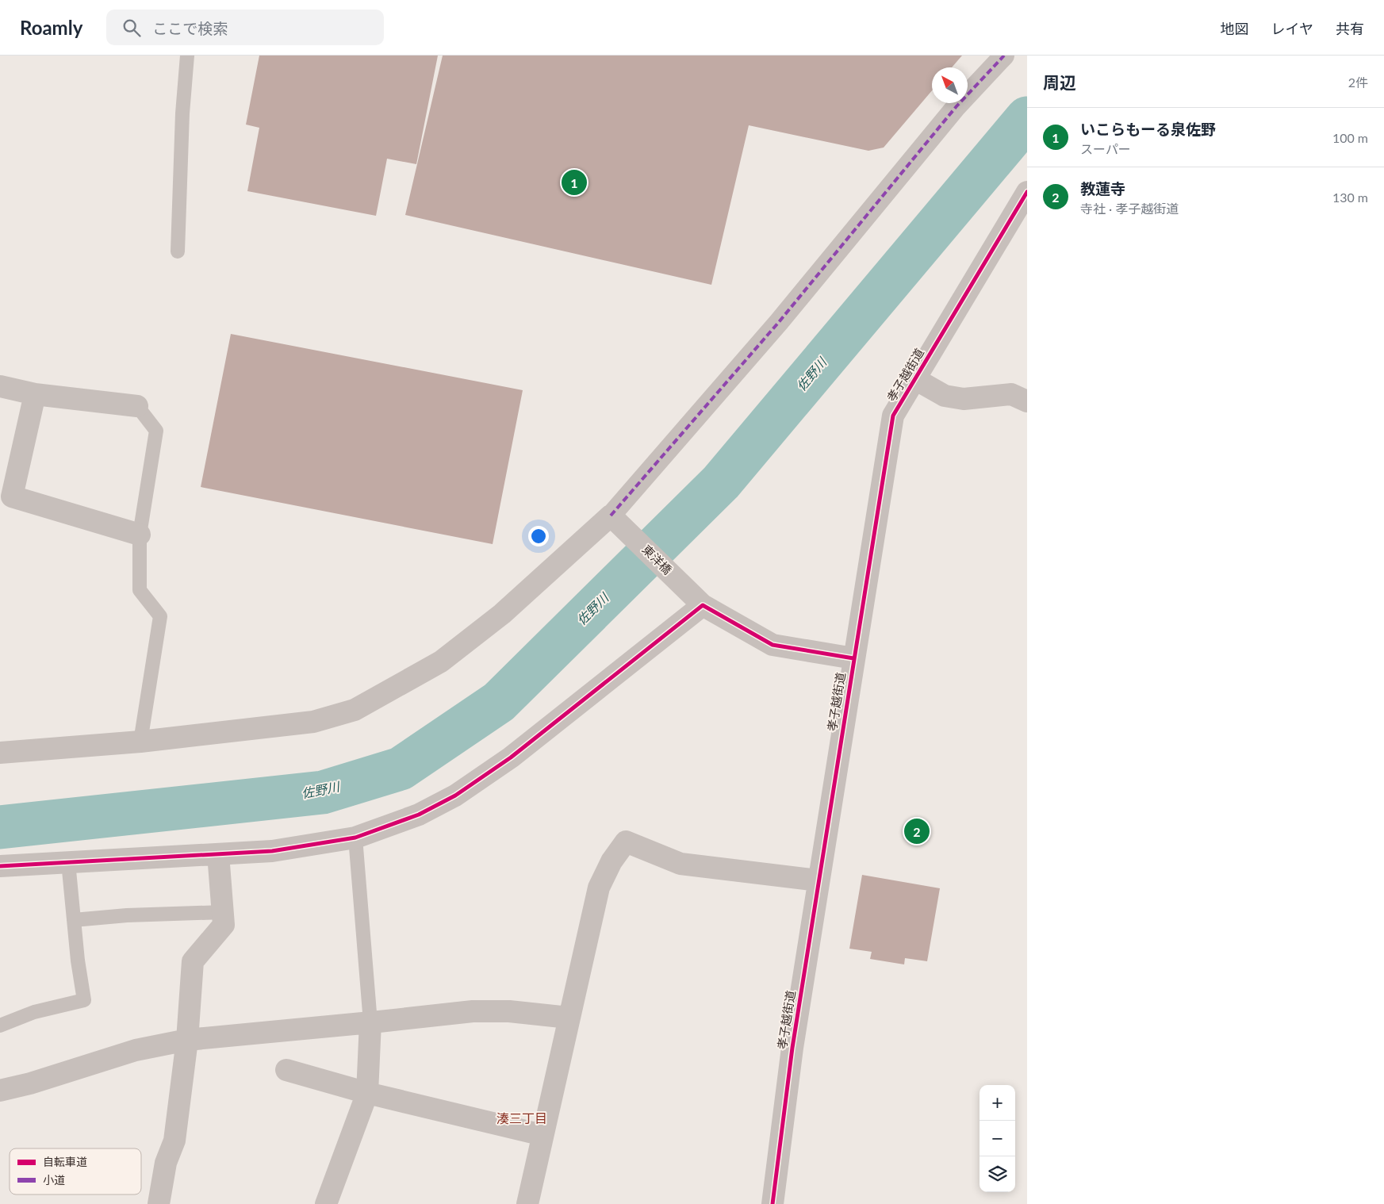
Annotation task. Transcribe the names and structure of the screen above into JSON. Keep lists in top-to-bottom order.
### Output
{
  "streets": {
    "street": ["孝子越街道", "東洋橋"]
  },
  "crossings": [
    ["孝子越街道", "東洋橋"]
  ],
  "districts": ["湊三丁目"],
  "water": ["佐野川"],
  "legend": ["自転車道", "小道"],
  "north": "top left",
  "page": {
    "header": "Roamly",
    "search": "ここで検索",
    "nav": ["地図", "レイヤ", "共有"],
    "heading": ["周辺", "2件"],
    "list": [
      {
        "mark": "1",
        "name": "いこらもーる泉佐野",
        "note": "スーパー",
        "value": "100 m"
      },
      {
        "mark": "2",
        "name": "教蓮寺",
        "note": "寺社 · 孝子越街道",
        "value": "130 m"
      }
    ],
    "pins": ["1", "2"],
    "map_buttons": ["+", "−"]
  }
}
